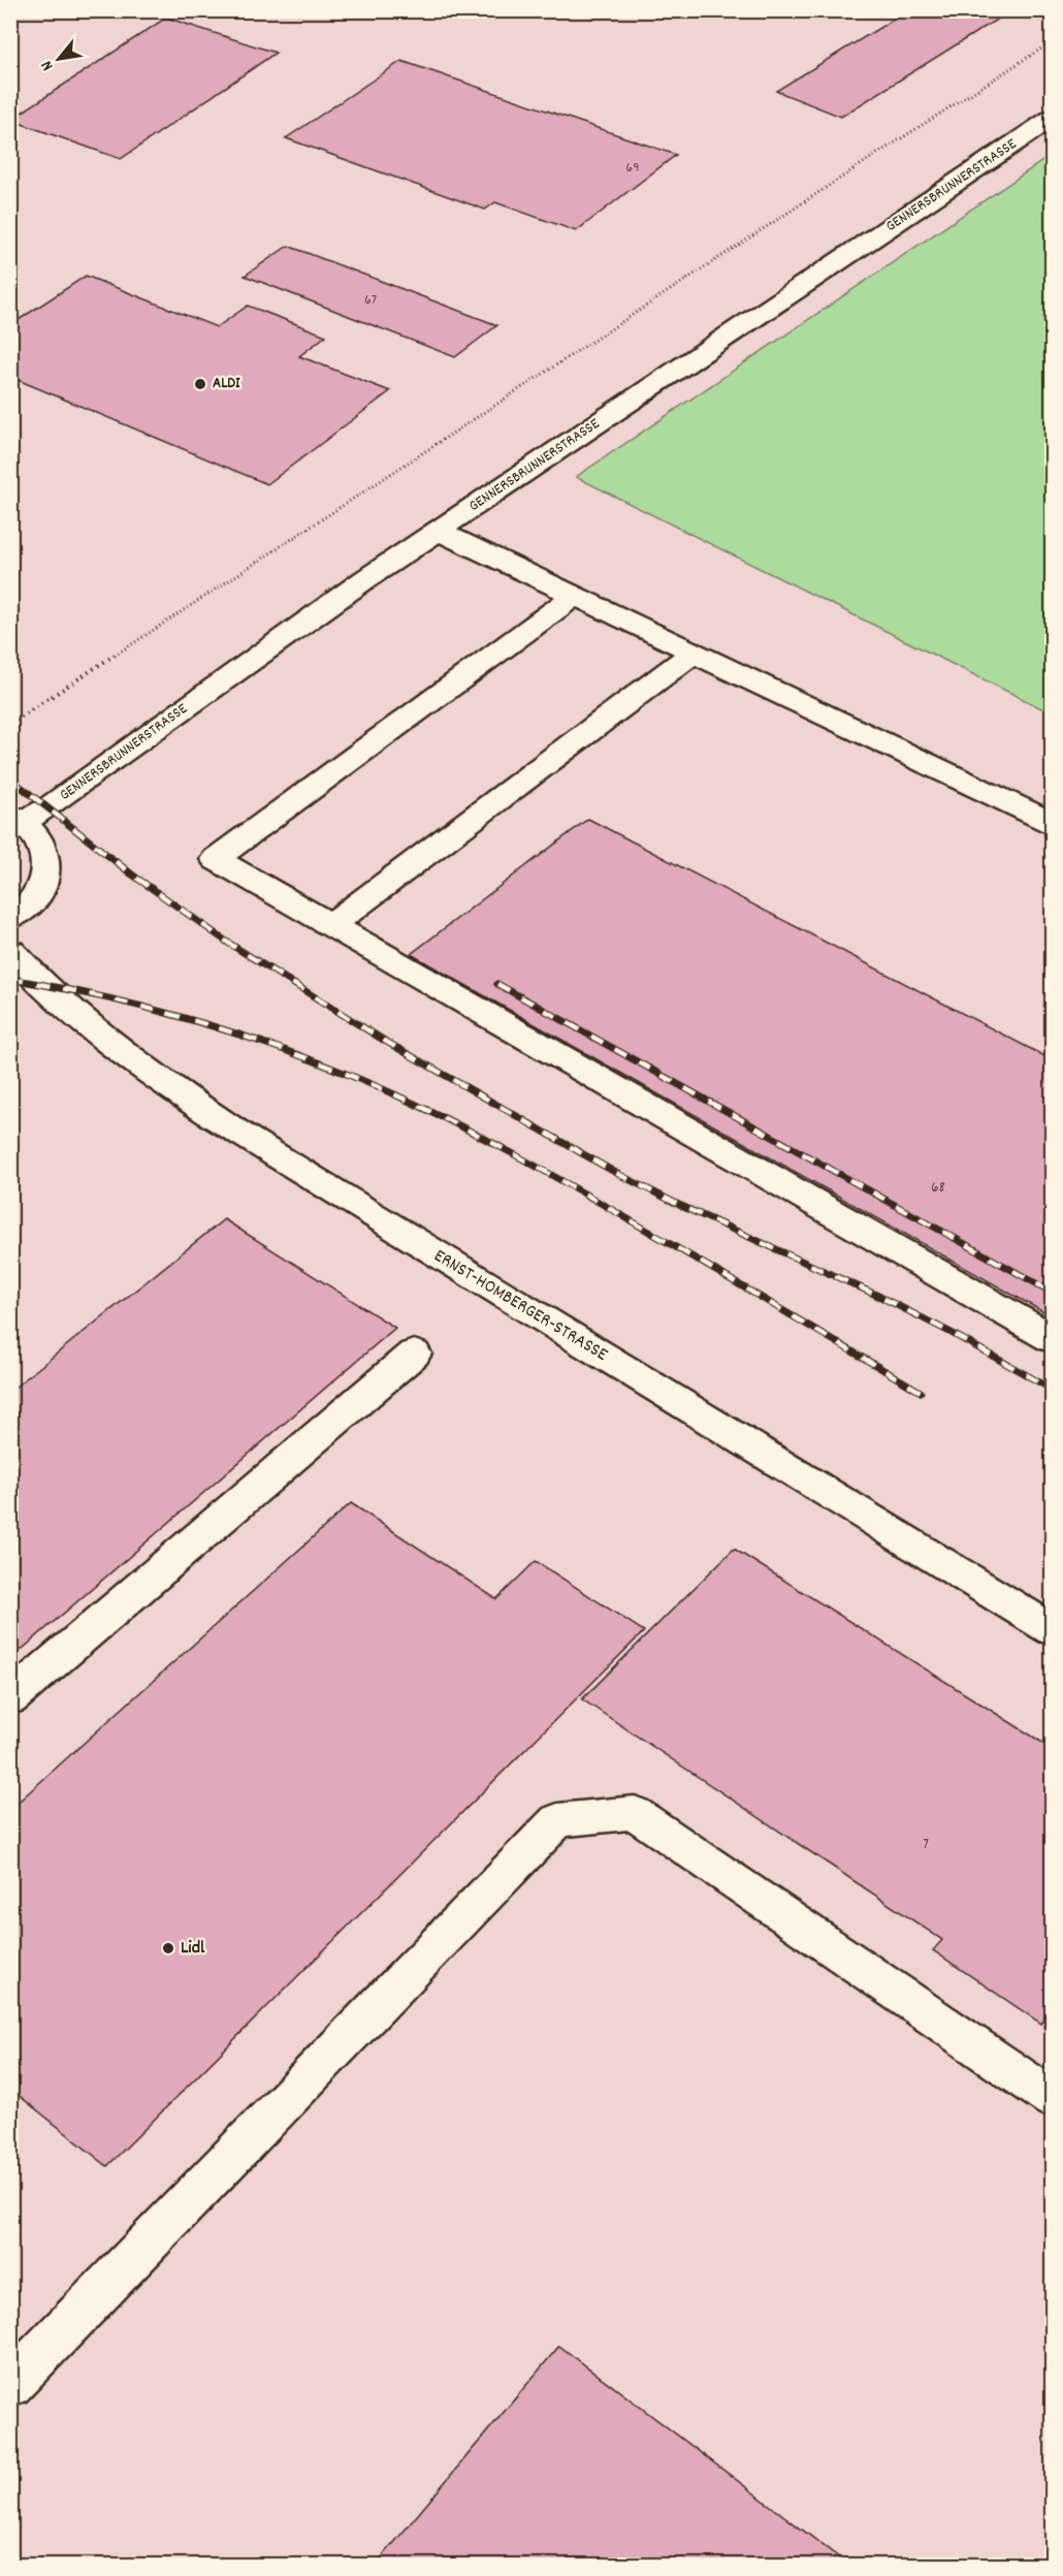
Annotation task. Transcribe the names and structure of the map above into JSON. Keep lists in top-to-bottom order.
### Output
{
  "streets": {
    "street": ["GENNERSBRUNNERSTRASSE", "ERNST-HOMBERGER-STRASSE"]
  },
  "places": ["ALDI", "Lidl"],
  "house_numbers": [
    "69",
    "67",
    "68",
    "7"
  ],
  "north": "bottom left"
}
